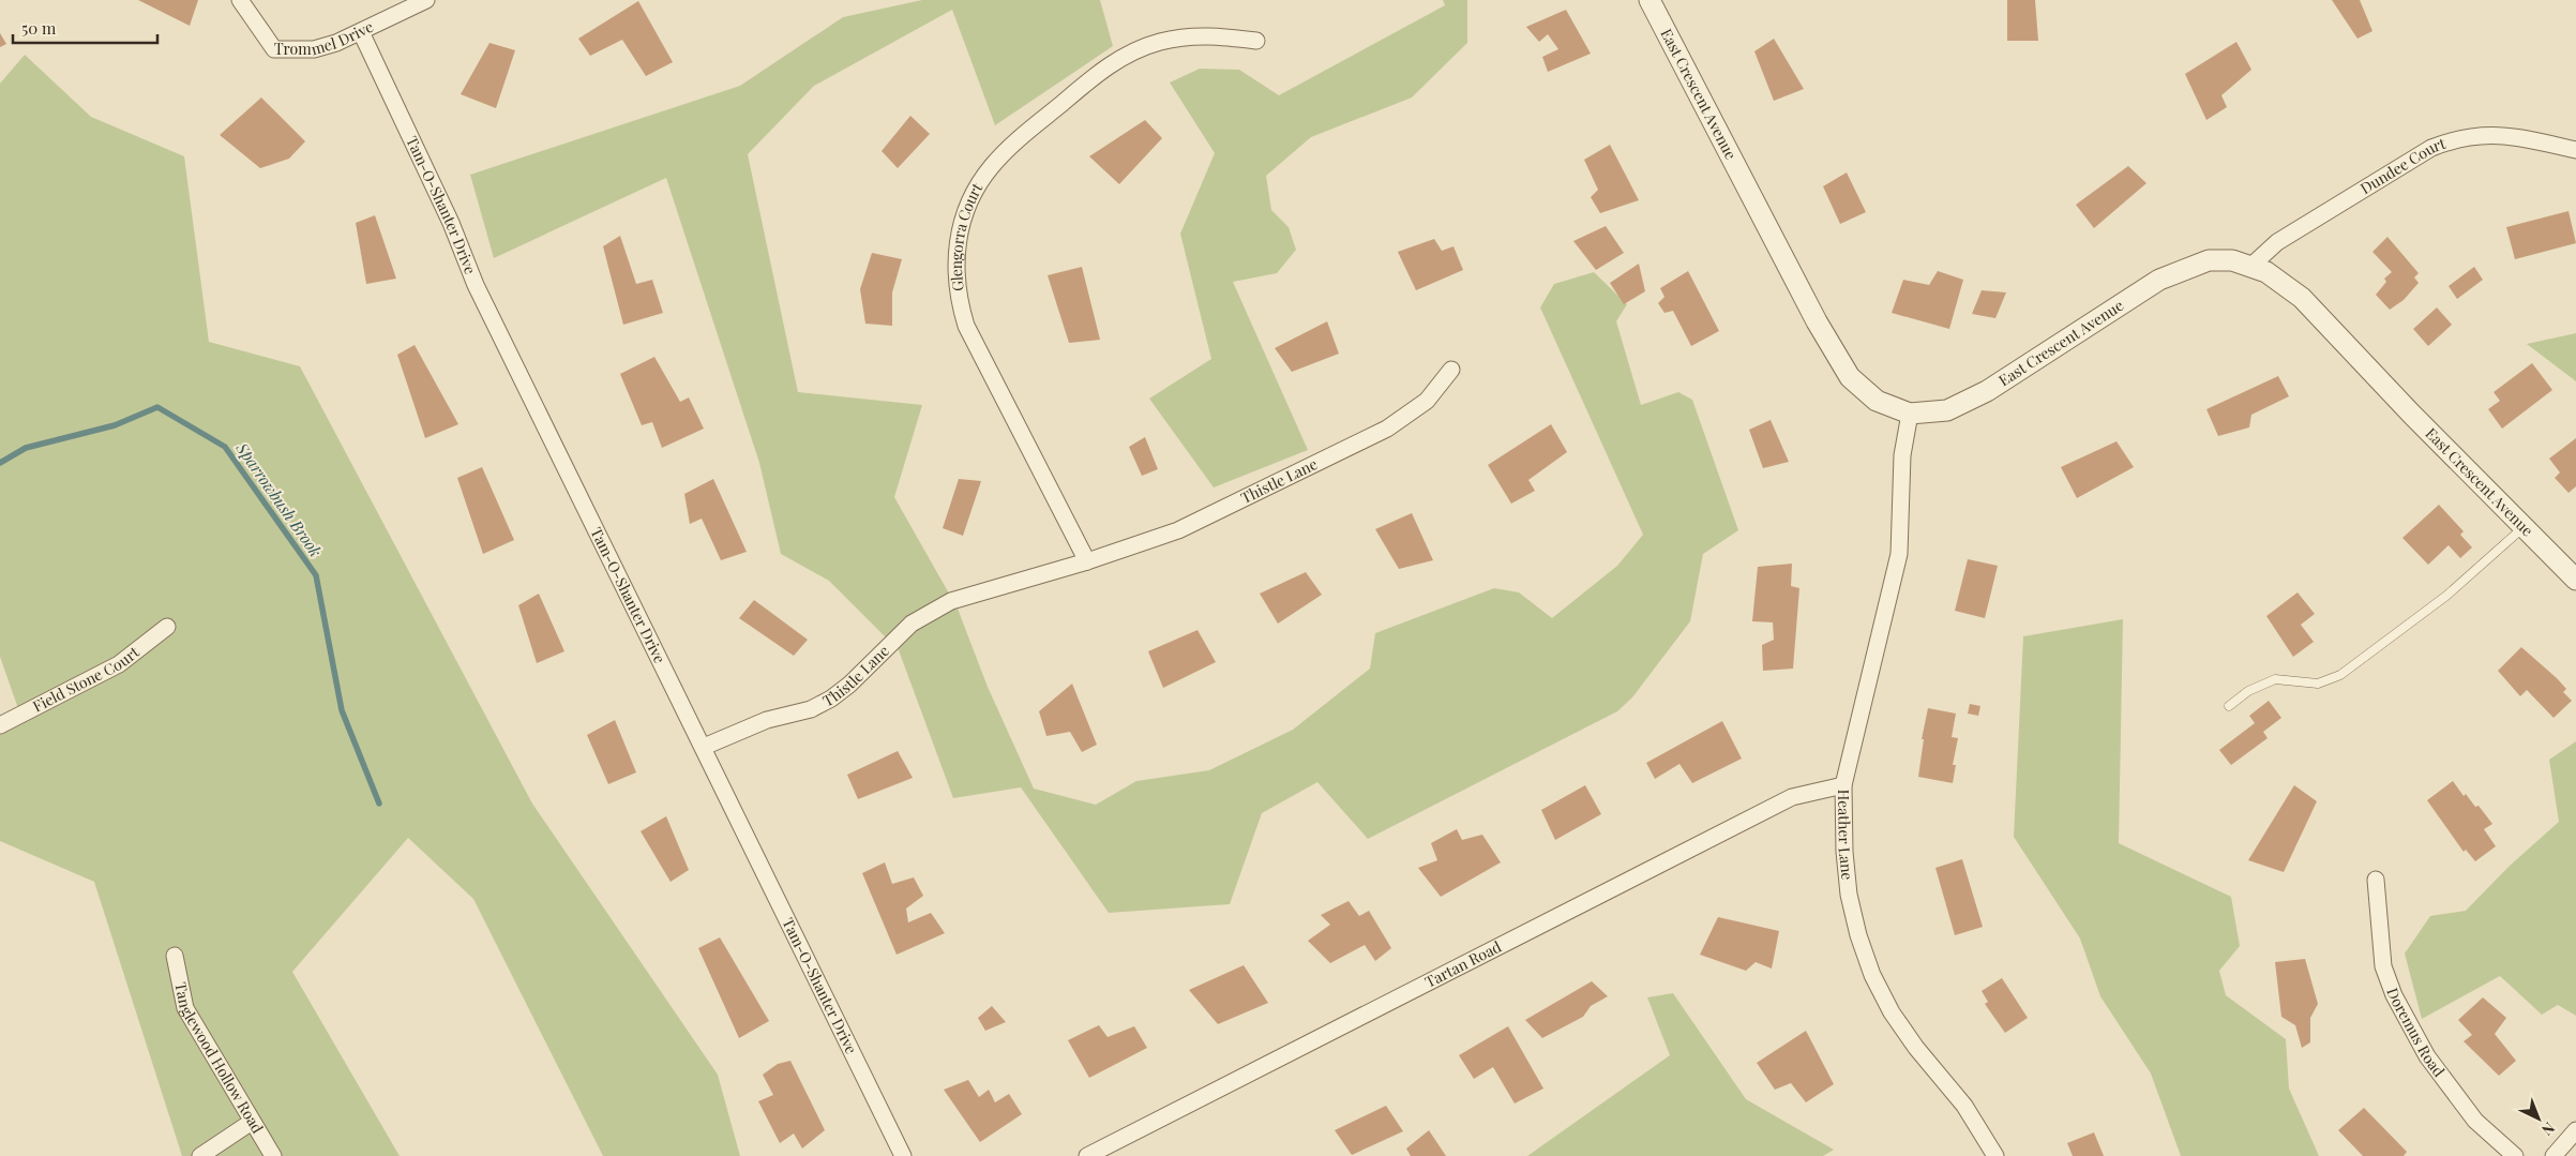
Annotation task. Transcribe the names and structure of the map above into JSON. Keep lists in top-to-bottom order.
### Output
{
  "streets": {
    "street": [
      "Trommel Drive",
      "East Crescent Avenue",
      "Dundee Court",
      "Tam-O-Shanter Drive",
      "Glengorra Court",
      "Thistle Lane",
      "Field Stone Court",
      "Heather Lane",
      "Tartan Road",
      "Doremus Road",
      "Tanglewood Hollow Road"
    ]
  },
  "crossings": [
    ["Trommel Drive", "Tam-O-Shanter Drive"],
    ["East Crescent Avenue", "Dundee Court"],
    ["East Crescent Avenue", "Heather Lane"],
    ["Tam-O-Shanter Drive", "Thistle Lane"],
    ["Glengorra Court", "Thistle Lane"],
    ["Heather Lane", "Tartan Road"]
  ],
  "water": ["Sparrowbush Brook"],
  "scale_bar": "50 m",
  "north": "bottom right"
}
